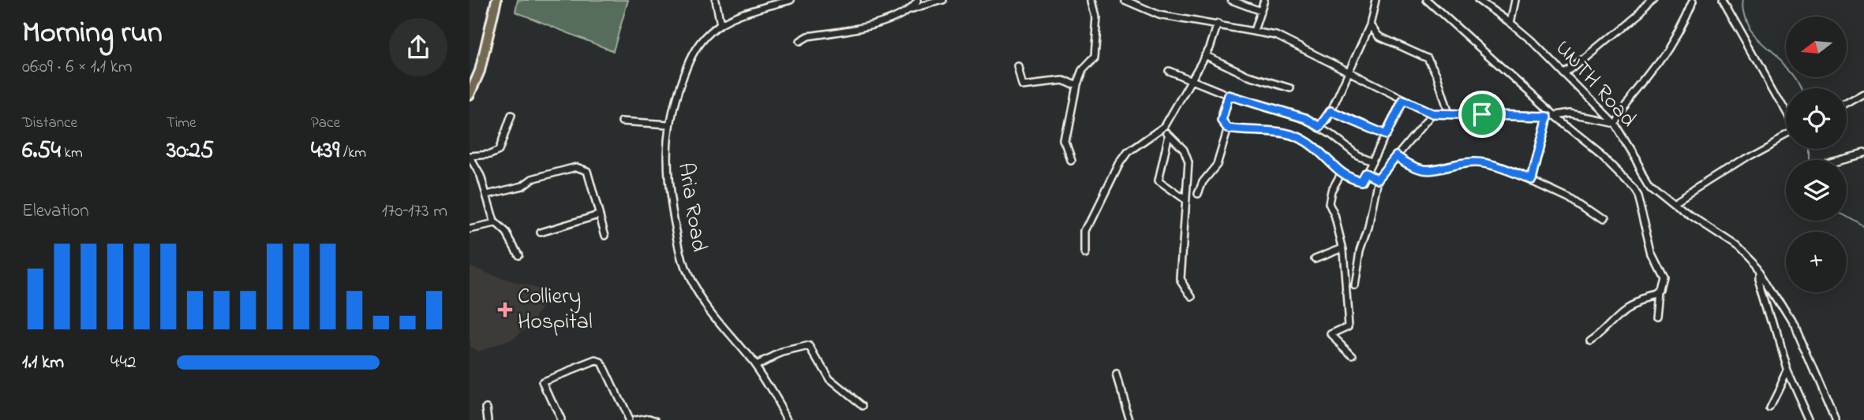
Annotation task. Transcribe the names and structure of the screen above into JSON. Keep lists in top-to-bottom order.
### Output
{
  "streets": {
    "street": ["UNTH Road", "Aria Road"]
  },
  "places": {
    "health": ["Colliery Hospital"]
  },
  "north": "left",
  "page": {
    "heading": ["Morning run", "06:09 · 6 × 1.1 km"],
    "map_buttons": "+",
    "stats": [
      ["Distance", "6.54 km"],
      ["Time", "30:25"],
      ["Pace", "4:39 /km"]
    ],
    "chart": ["Elevation", "170–173 m"],
    "list": [
      {
        "name": "1.1 km",
        "note": "4:42"
      }
    ]
  }
}
